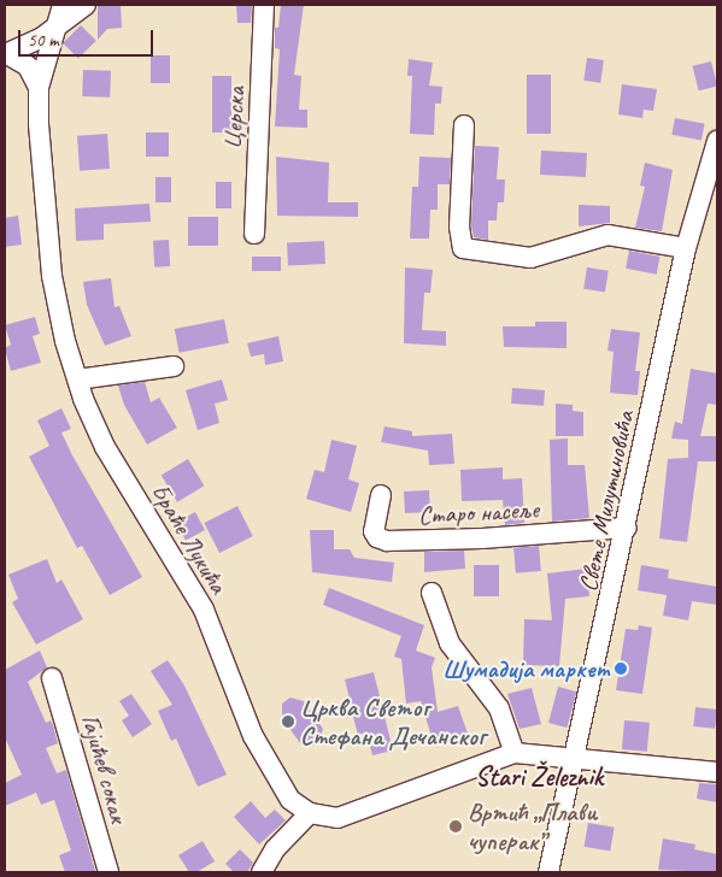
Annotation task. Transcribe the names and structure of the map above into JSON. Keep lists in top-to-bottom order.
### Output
{
  "streets": {
    "street": [
      "Церска",
      "Свете Милутиновића",
      "Старо насеље",
      "Браће Лукића",
      "Гајићев сокак"
    ]
  },
  "crossings": [
    ["Свете Милутиновића", "Старо насеље"]
  ],
  "districts": ["Stari Železnik"],
  "places": ["Шумадија маркет", "Црква Светог Стефана Дечанског", "Вртић „Плави чуперак”"],
  "scale_bar": "50 m"
}
